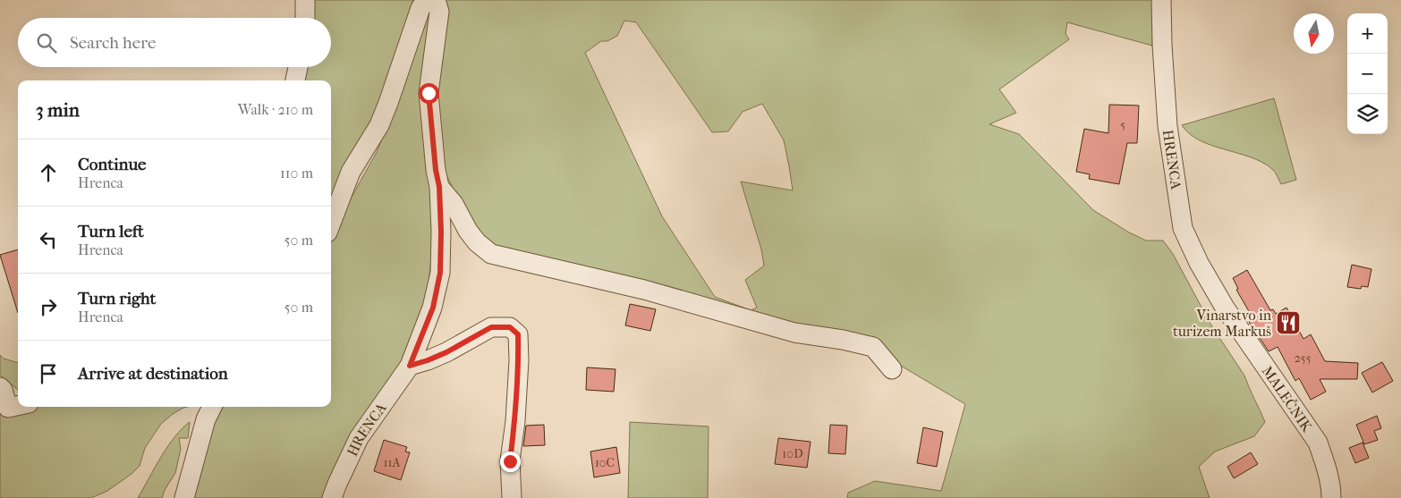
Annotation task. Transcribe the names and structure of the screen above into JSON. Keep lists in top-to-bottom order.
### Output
{
  "streets": {
    "street": ["HRENCA", "MALEČNIK"]
  },
  "crossings": [
    ["HRENCA", "MALEČNIK"]
  ],
  "places": {
    "restaurant": ["Vinarstvo in turizem Markuš"]
  },
  "house_numbers": [
    "5",
    "255",
    "10D",
    "11A",
    "10C"
  ],
  "north": "bottom",
  "page": {
    "map_buttons": ["+", "−"],
    "search": "Search here",
    "heading": ["3 min", "Walk · 210 m"],
    "list": [
      ["Continue", "Hrenca", "110 m"],
      ["Turn left", "Hrenca", "50 m"],
      ["Turn right", "Hrenca", "50 m"],
      "Arrive at destination"
    ]
  }
}
